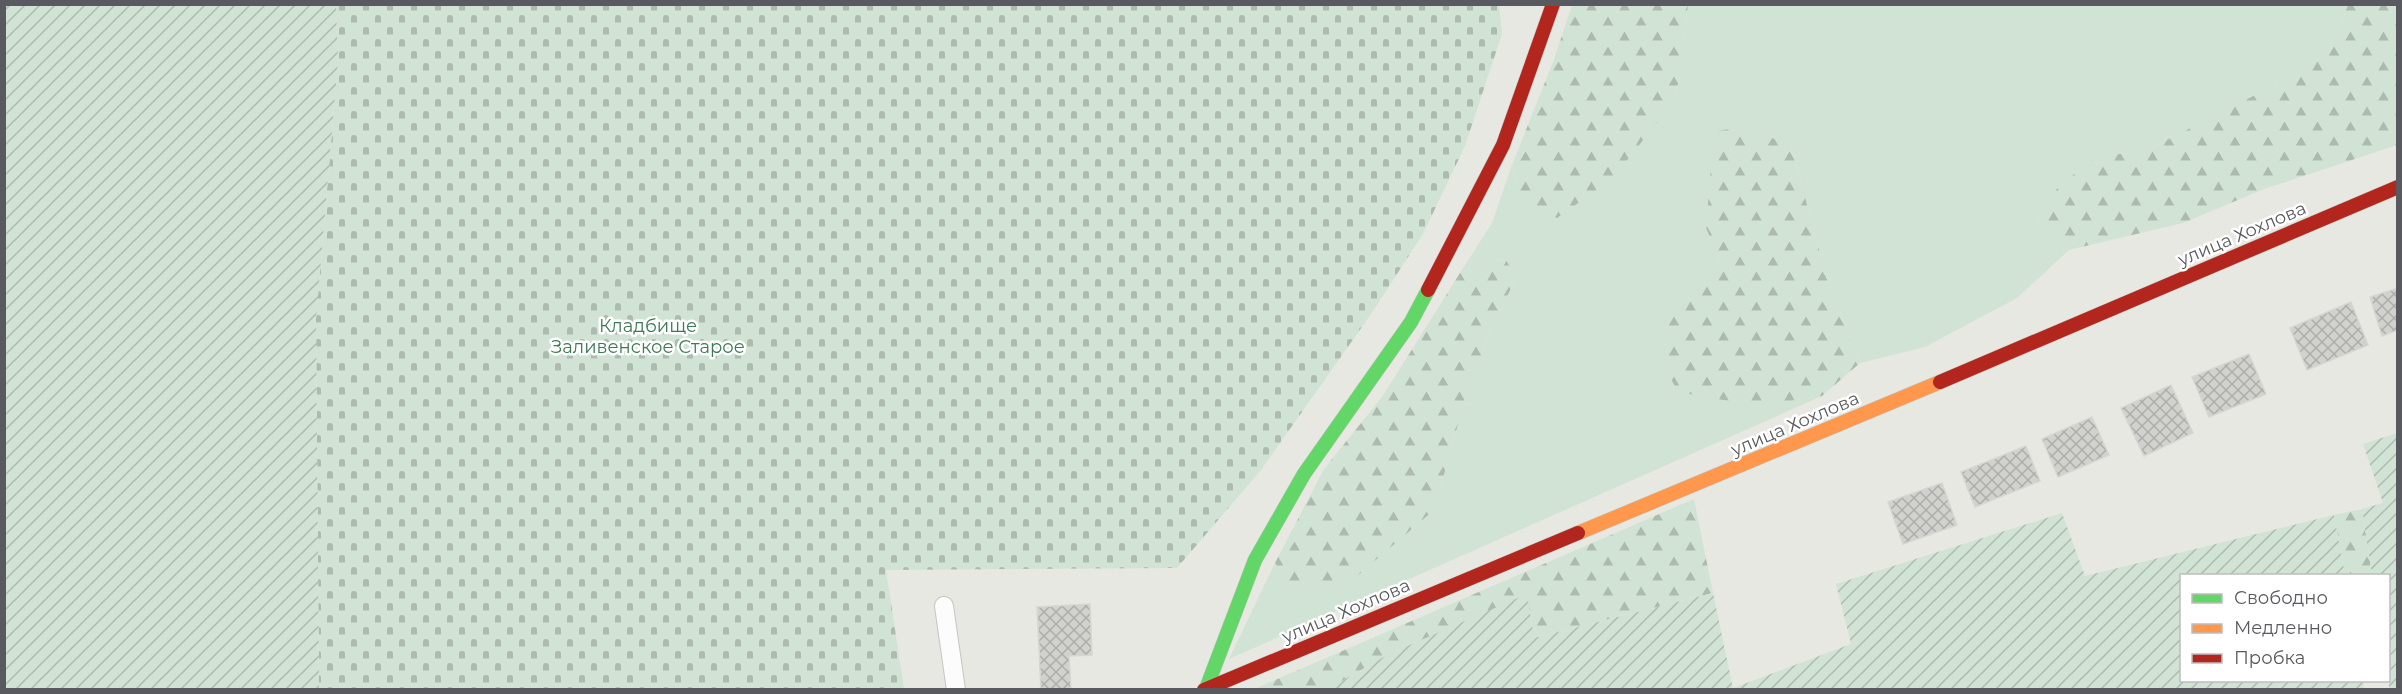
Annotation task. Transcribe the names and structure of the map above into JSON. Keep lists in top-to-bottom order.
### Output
{
  "streets": {
    "street": ["улица Хохлова"]
  },
  "parks": ["Кладбище Заливенское Старое"],
  "legend": ["Свободно", "Медленно", "Пробка"]
}
